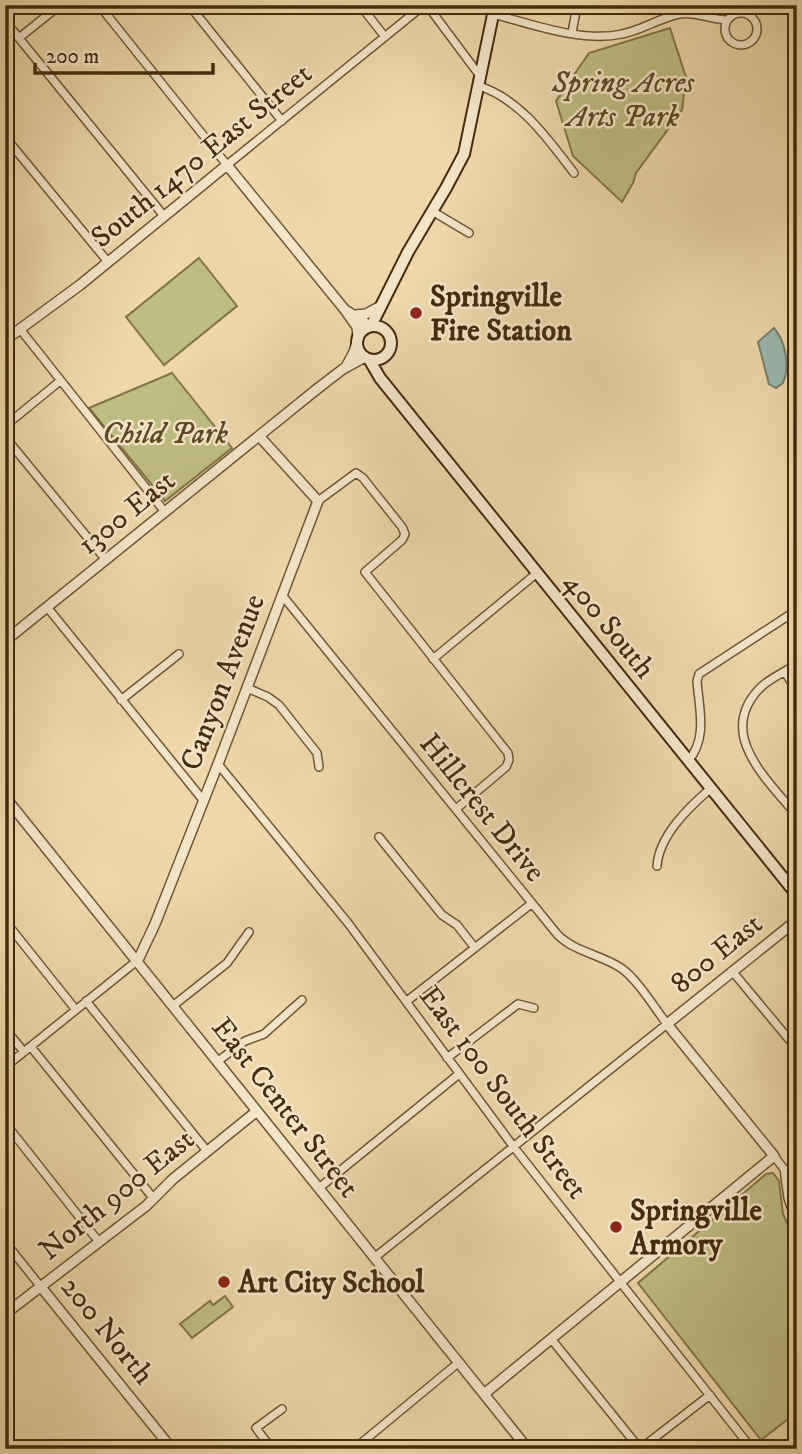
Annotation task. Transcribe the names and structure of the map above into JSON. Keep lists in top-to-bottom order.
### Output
{
  "streets": {
    "main road": ["400 South"],
    "street": [
      "South 1470 East Street",
      "1300 East",
      "Canyon Avenue",
      "Hillcrest Drive",
      "800 East",
      "East 100 South Street",
      "East Center Street",
      "North 900 East",
      "200 North"
    ]
  },
  "crossings": [
    ["1300 East", "400 South"],
    ["Canyon Avenue", "Hillcrest Drive"],
    ["Canyon Avenue", "East 100 South Street"],
    ["Canyon Avenue", "East Center Street"],
    ["Hillcrest Drive", "800 East"],
    ["East Center Street", "North 900 East"],
    ["North 900 East", "200 North"]
  ],
  "parks": ["Spring Acres Arts Park", "Child Park"],
  "places": ["Springville Fire Station", "Springville Armory", "Art City School"],
  "scale_bar": "200 m"
}
